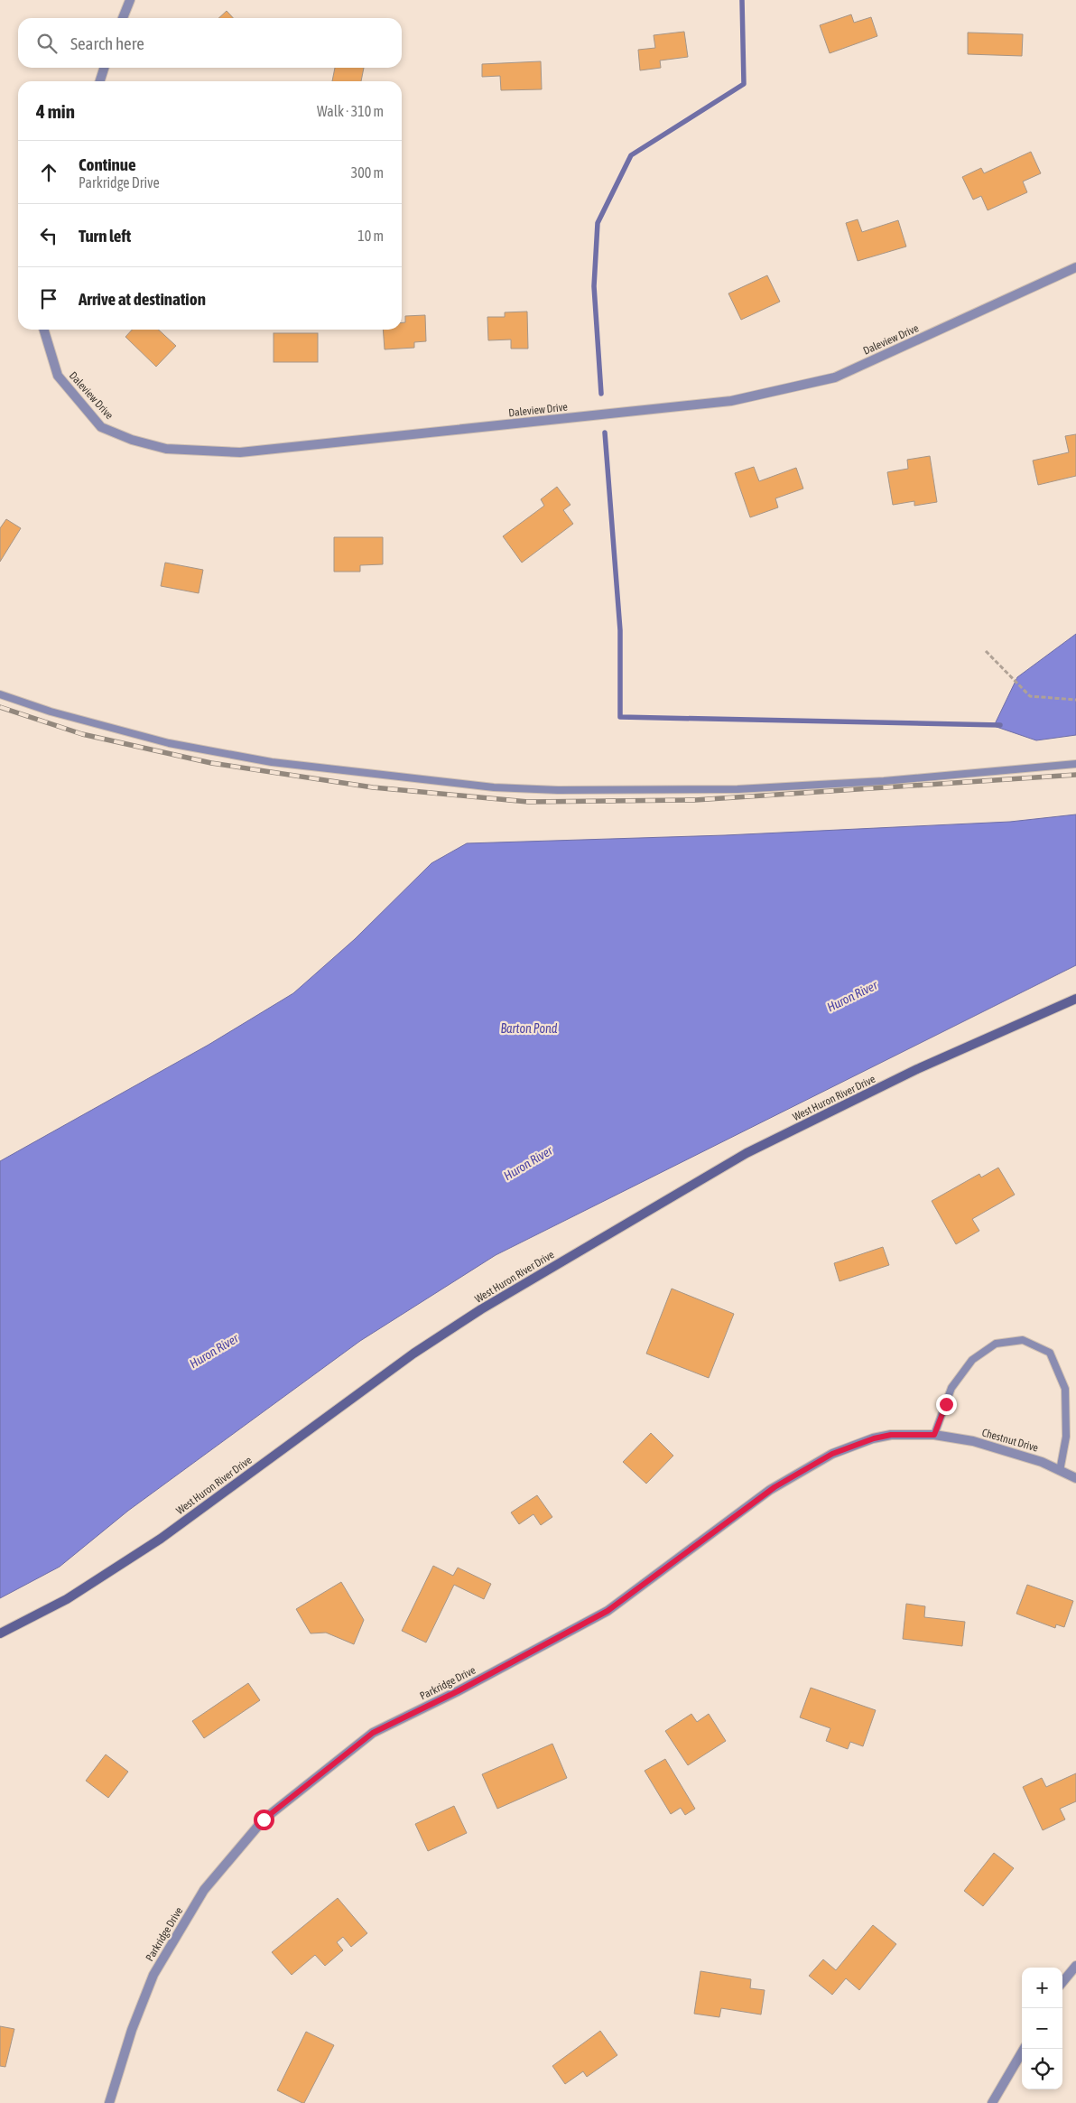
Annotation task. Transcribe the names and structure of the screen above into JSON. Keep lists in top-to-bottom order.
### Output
{
  "streets": {
    "street": [
      "Daleview Drive",
      "West Huron River Drive",
      "Chestnut Drive",
      "Parkridge Drive"
    ]
  },
  "crossings": [
    ["Chestnut Drive", "Parkridge Drive"]
  ],
  "water": ["Huron River", "Barton Pond"],
  "page": {
    "search": "Search here",
    "heading": ["4 min", "Walk · 310 m"],
    "list": [
      ["Continue", "Parkridge Drive", "300 m"],
      ["Turn left", "10 m"],
      "Arrive at destination"
    ],
    "map_buttons": ["+", "−"]
  }
}
